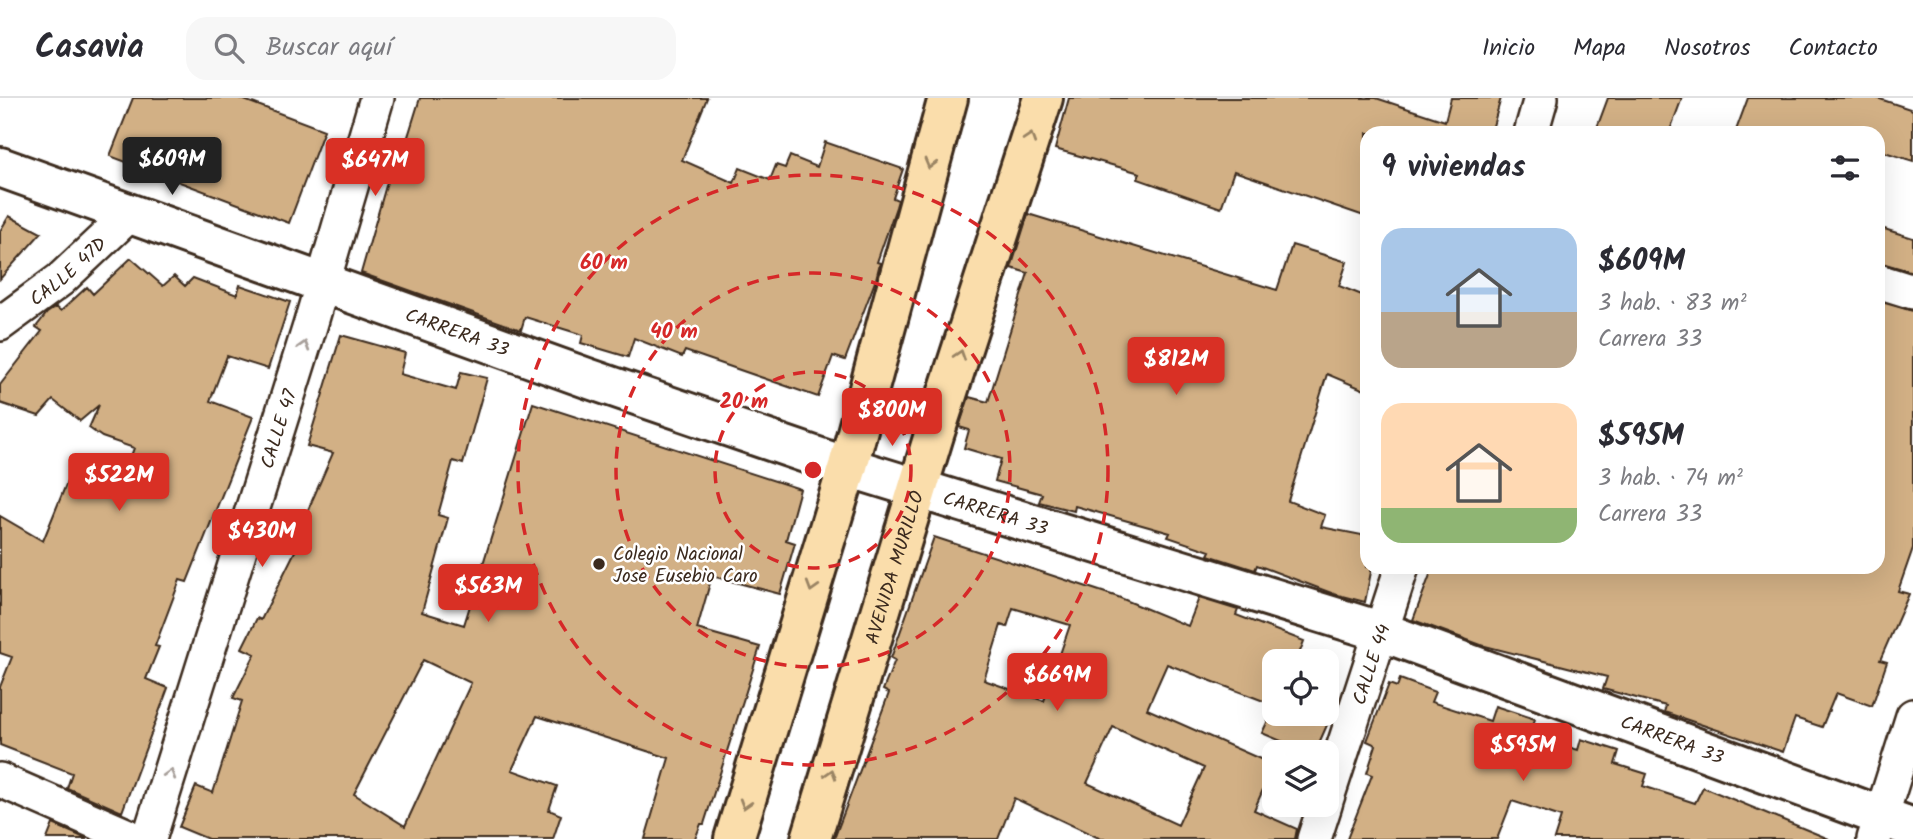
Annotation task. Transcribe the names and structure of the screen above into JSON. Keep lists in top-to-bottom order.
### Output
{
  "streets": {
    "main road": ["AVENIDA MURILLO"],
    "street": [
      "CALLE 47D",
      "CARRERA 33",
      "CALLE 47",
      "CALLE 44"
    ]
  },
  "crossings": [
    ["CALLE 47D", "CARRERA 33"],
    ["CARRERA 33", "CALLE 47"],
    ["CARRERA 33", "AVENIDA MURILLO"],
    ["CARRERA 33", "CALLE 44"]
  ],
  "one_way": ["CALLE 47"],
  "places": ["Colegio Nacional Jose Eusebio Caro"],
  "page": {
    "header": "Casavia",
    "search": "Buscar aquí",
    "nav": [
      "Inicio",
      "Mapa",
      "Nosotros",
      "Contacto"
    ],
    "heading": "9 viviendas",
    "price": [
      "$609M",
      "$647M",
      "$812M",
      "$800M",
      "$522M",
      "$430M",
      "$563M",
      "$669M",
      "$595M"
    ],
    "list": [
      {
        "name": "$609M",
        "note": "3 hab. · 83 m² · Carrera 33"
      },
      {
        "name": "$595M",
        "note": "3 hab. · 74 m² · Carrera 33"
      }
    ]
  },
  "rings": ["60 m", "40 m", "20 m"]
}
